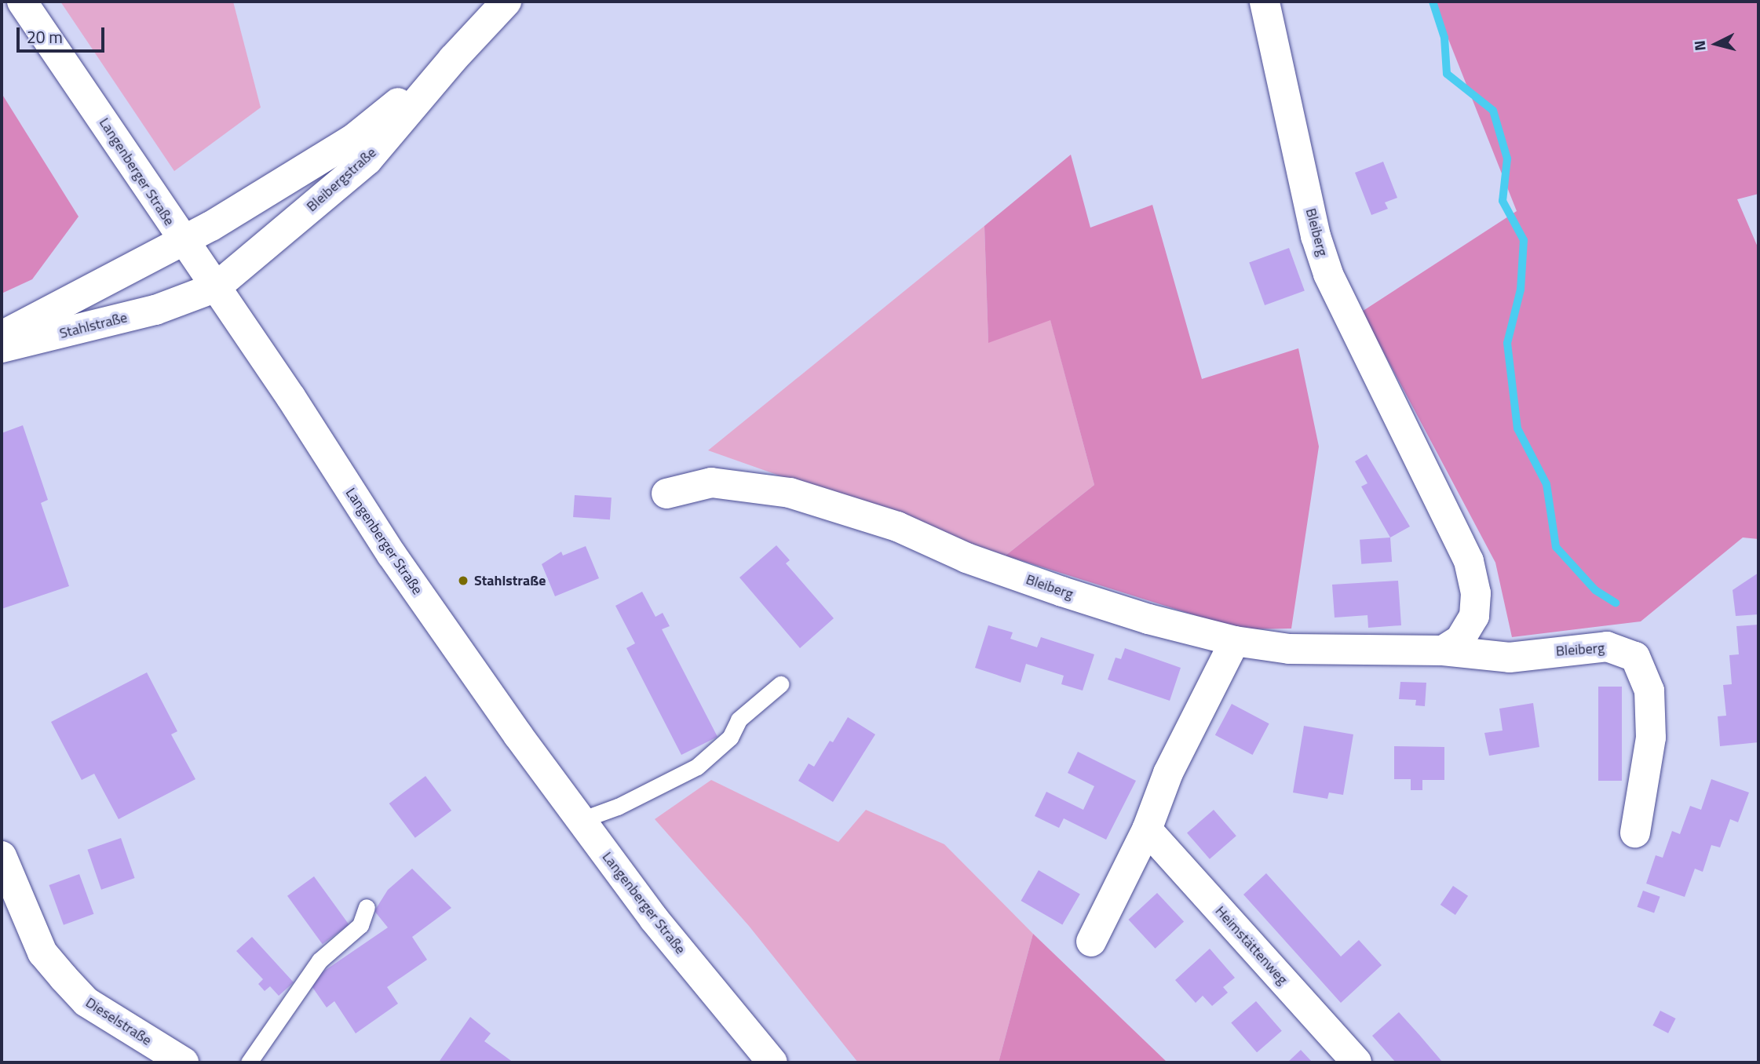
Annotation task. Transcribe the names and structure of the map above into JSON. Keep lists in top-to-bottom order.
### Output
{
  "streets": {
    "street": [
      "Langenberger Straße",
      "Bleibergstraße",
      "Bleiberg",
      "Stahlstraße",
      "Heimstättenweg",
      "Dieselstraße"
    ]
  },
  "crossings": [
    ["Langenberger Straße", "Bleibergstraße"],
    ["Langenberger Straße", "Stahlstraße"],
    ["Bleibergstraße", "Stahlstraße"]
  ],
  "places": ["Stahlstraße"],
  "scale_bar": "20 m",
  "north": "left"
}
